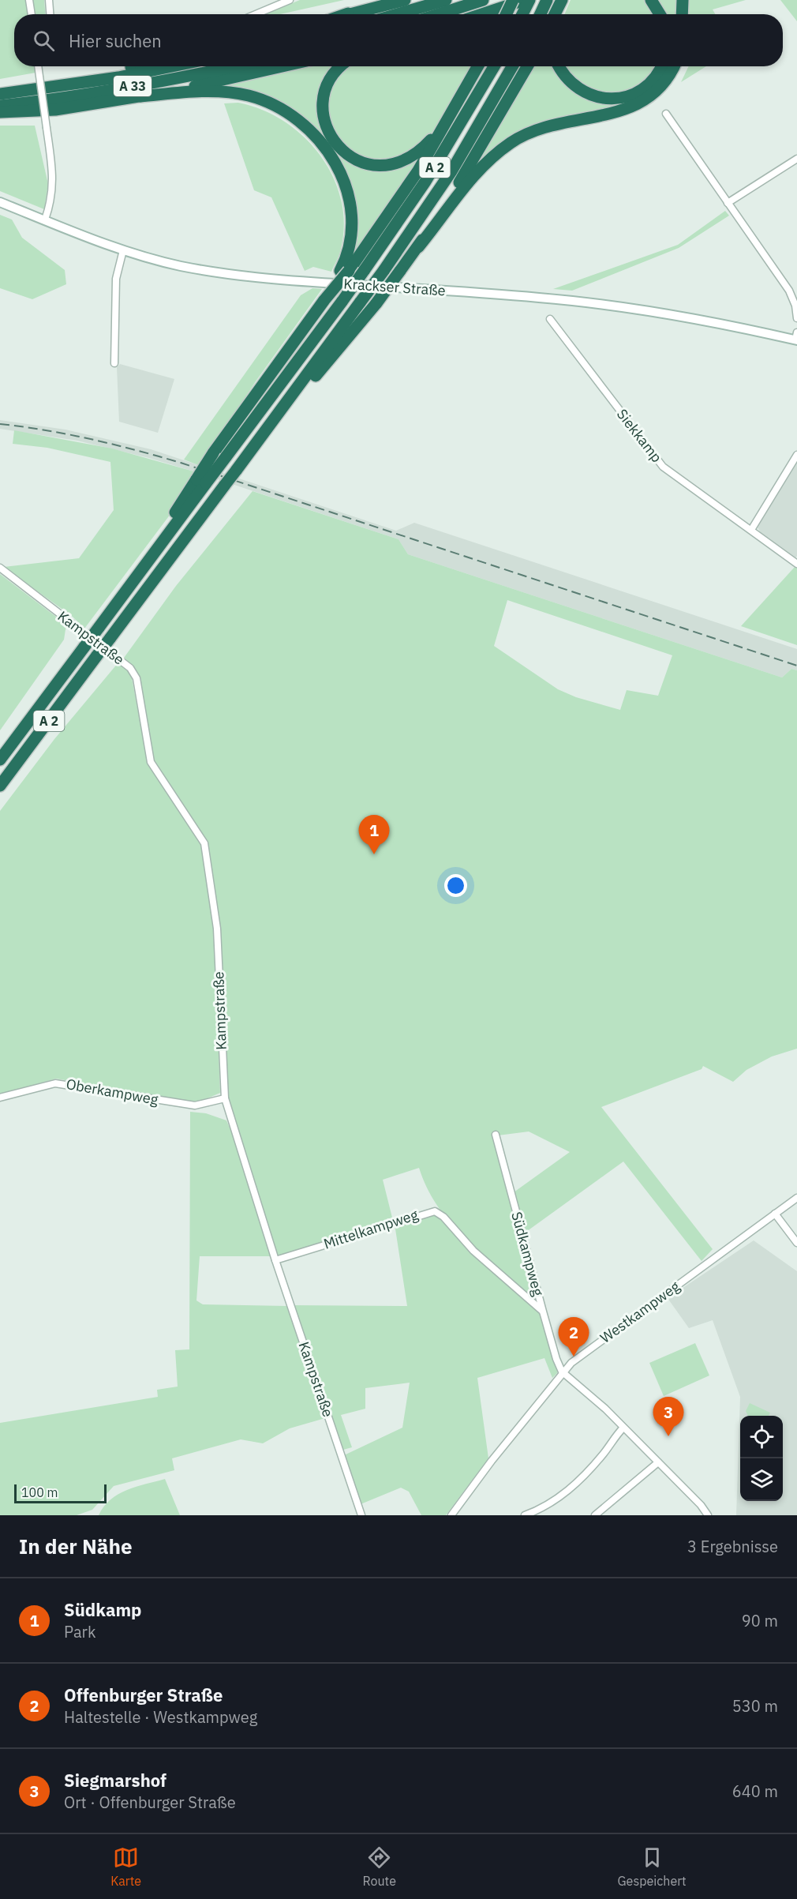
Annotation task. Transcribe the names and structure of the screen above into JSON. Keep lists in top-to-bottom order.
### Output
{
  "streets": {
    "highway": ["A 33", "A 2"],
    "street": [
      "Krackser Straße",
      "Siekkamp",
      "Kampstraße",
      "Oberkampweg",
      "Mittelkampweg",
      "Südkampweg",
      "Westkampweg"
    ]
  },
  "crossings": [
    ["Kampstraße", "Oberkampweg"],
    ["Kampstraße", "Mittelkampweg"],
    ["Mittelkampweg", "Südkampweg"],
    ["Südkampweg", "Westkampweg"]
  ],
  "scale_bar": "100 m",
  "page": {
    "search": "Hier suchen",
    "pins": ["1", "2", "3"],
    "scale": "100 m",
    "heading": ["In der Nähe", "3 Ergebnisse"],
    "list": [
      {
        "mark": "1",
        "name": "Südkamp",
        "note": "Park",
        "value": "90 m"
      },
      {
        "mark": "2",
        "name": "Offenburger Straße",
        "note": "Haltestelle · Westkampweg",
        "value": "530 m"
      },
      {
        "mark": "3",
        "name": "Siegmarshof",
        "note": "Ort · Offenburger Straße",
        "value": "640 m"
      }
    ],
    "nav": ["Karte", "Route", "Gespeichert"]
  }
}
